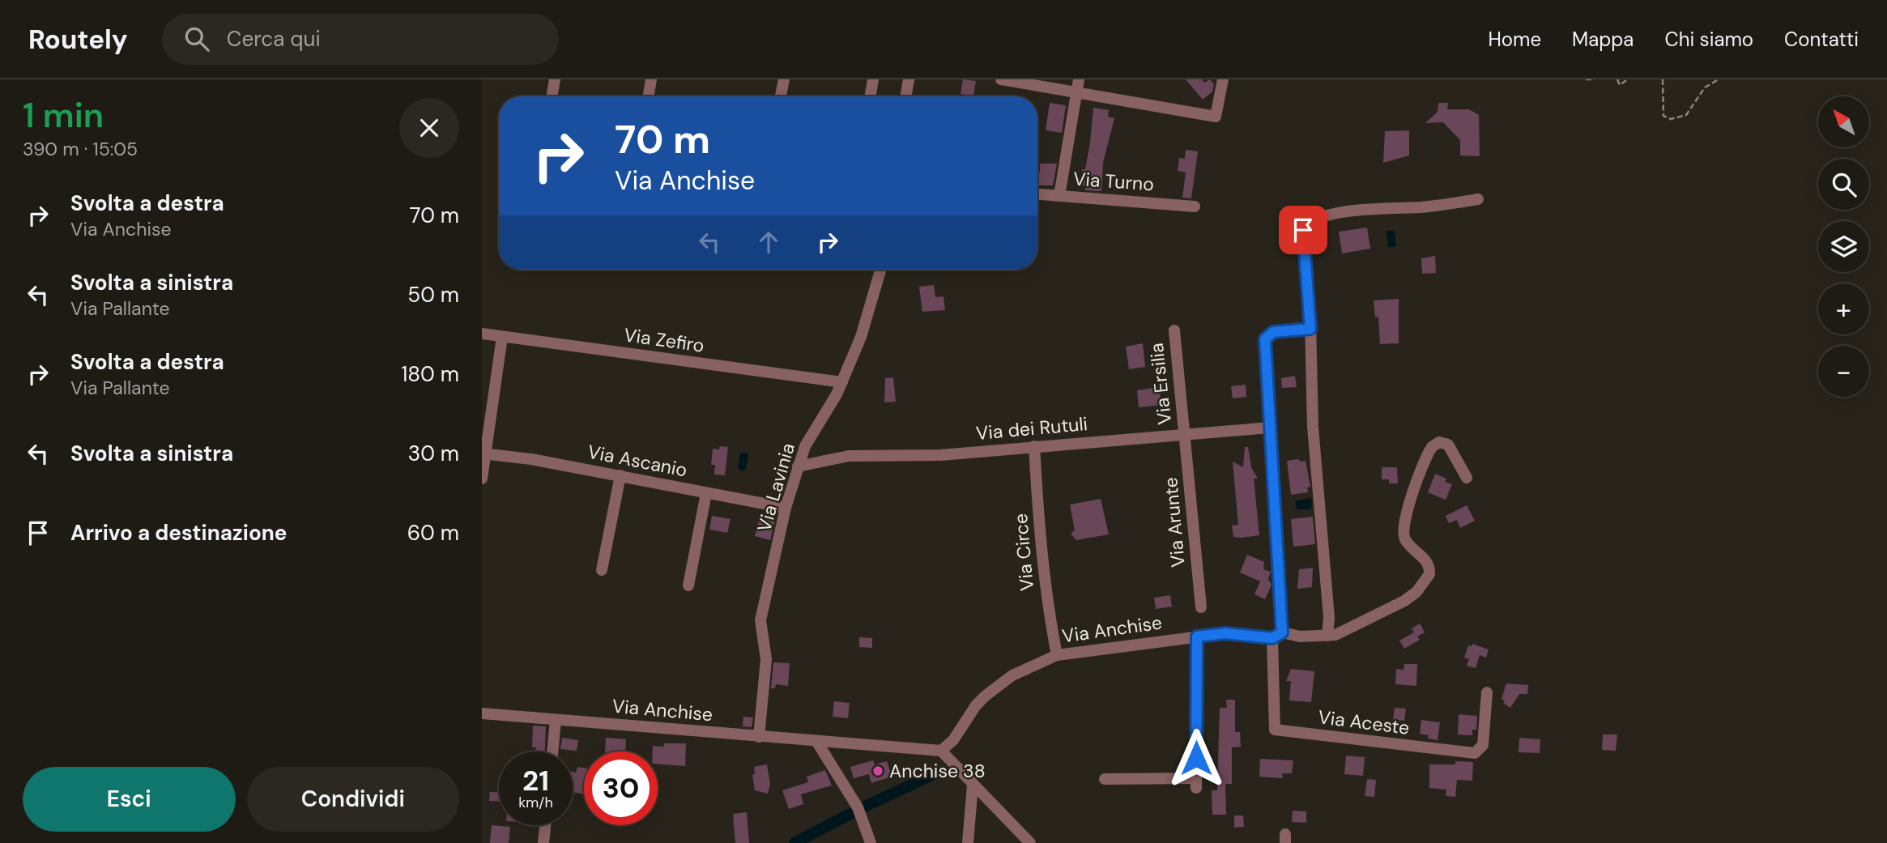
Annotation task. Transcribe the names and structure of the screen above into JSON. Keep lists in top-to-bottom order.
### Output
{
  "streets": {
    "street": [
      "Via Turno",
      "Via Zefiro",
      "Via Ersilia",
      "Via dei Rutuli",
      "Via Ascanio",
      "Via Lavinia",
      "Via Arunte",
      "Via Circe",
      "Via Anchise",
      "Via Aceste"
    ]
  },
  "crossings": [
    ["Via Zefiro", "Via Lavinia"],
    ["Via Ersilia", "Via dei Rutuli"],
    ["Via Ersilia", "Via Arunte"],
    ["Via dei Rutuli", "Via Lavinia"],
    ["Via dei Rutuli", "Via Arunte"],
    ["Via dei Rutuli", "Via Circe"],
    ["Via Ascanio", "Via Lavinia"],
    ["Via Lavinia", "Via Anchise"],
    ["Via Circe", "Via Anchise"],
    ["Via Anchise", "Via Aceste"]
  ],
  "places": ["Anchise 38"],
  "north": "top left",
  "page": {
    "header": "Routely",
    "search": "Cerca qui",
    "nav": [
      "Home",
      "Mappa",
      "Chi siamo",
      "Contatti"
    ],
    "heading": ["1 min", "390 m · 15:05"],
    "map_buttons": ["+", "−"],
    "turn": ["70 m", "Via Anchise"],
    "list": [
      {
        "name": "Svolta a destra",
        "note": "Via Anchise",
        "value": "70 m"
      },
      {
        "name": "Svolta a sinistra",
        "note": "Via Pallante",
        "value": "50 m"
      },
      {
        "name": "Svolta a destra",
        "note": "Via Pallante",
        "value": "180 m"
      },
      {
        "name": "Svolta a sinistra",
        "value": "30 m"
      },
      {
        "name": "Arrivo a destinazione",
        "value": "60 m"
      }
    ],
    "speed": "21 km/h",
    "limit": "30",
    "buttons": ["Esci", "Condividi"]
  }
}
